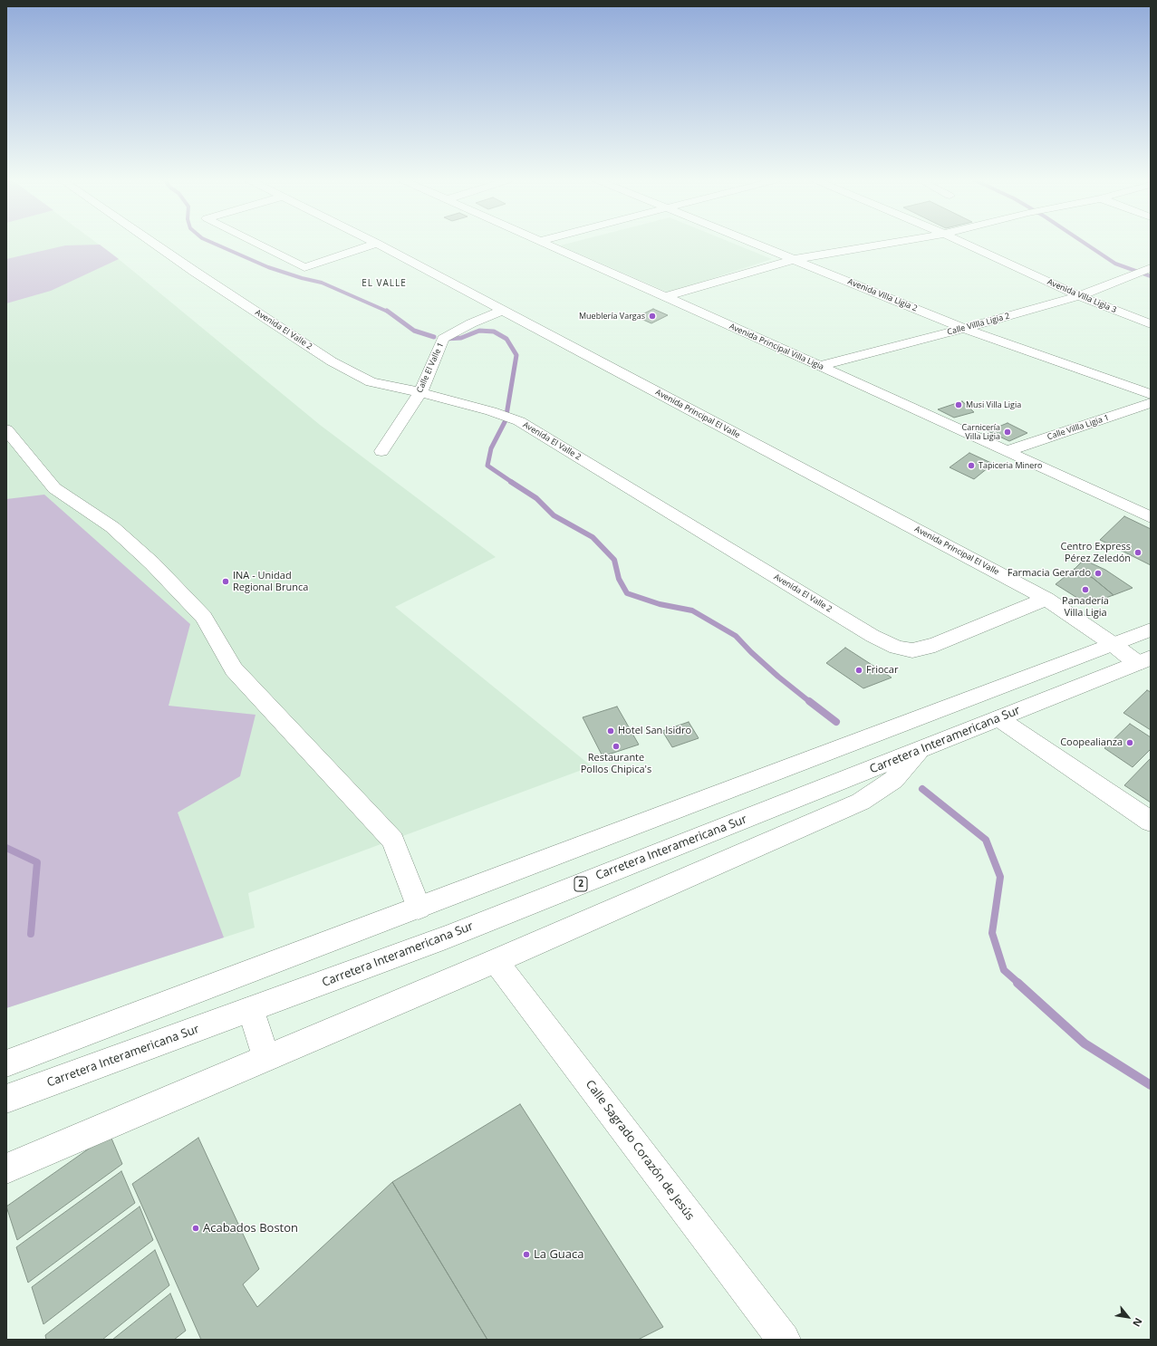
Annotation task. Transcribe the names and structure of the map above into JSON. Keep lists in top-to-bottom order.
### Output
{
  "streets": {
    "main road": [
      "Avenida Villa Ligia 2",
      "Avenida Villa Ligia 3",
      "Calle Villla Ligia 2",
      "Avenida El Valle 2",
      "Avenida Principal Villa Ligia",
      "Calle El Valle 1",
      "Avenida Principal El Valle",
      "Calle Villla Ligia 1",
      "Carretera Interamericana Sur",
      "2",
      "Calle Sagrado Corazón de Jesús"
    ]
  },
  "crossings": [
    ["Avenida Villa Ligia 2", "Calle Villla Ligia 2"],
    ["Avenida Villa Ligia 3", "Calle Villla Ligia 2"],
    ["Calle Villla Ligia 2", "Avenida Principal Villa Ligia"],
    ["Avenida El Valle 2", "Calle El Valle 1"],
    ["Avenida El Valle 2", "Avenida Principal El Valle"],
    ["Avenida Principal Villa Ligia", "Calle Villla Ligia 1"],
    ["Calle El Valle 1", "Avenida Principal El Valle"],
    ["Avenida Principal El Valle", "Carretera Interamericana Sur"]
  ],
  "districts": ["EL VALLE"],
  "places": [
    "Mueblería Vargas",
    "Musi Villa Ligia",
    "Carnicería Villa Ligia",
    "Tapiceria Minero",
    "Centro Express Pérez Zeledón",
    "Farmacia Gerardo",
    "INA - Unidad Regional Brunca",
    "Panadería Villa Ligia",
    "Friocar",
    "Hotel San Isidro",
    "Coopealianza",
    "Restaurante Pollos Chipica's",
    "Acabados Boston",
    "La Guaca"
  ],
  "north": "bottom right"
}
